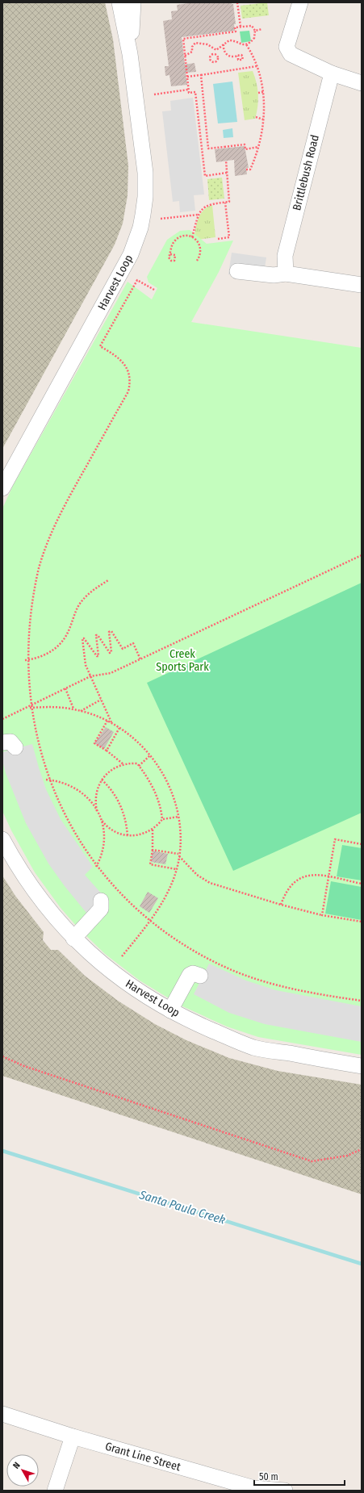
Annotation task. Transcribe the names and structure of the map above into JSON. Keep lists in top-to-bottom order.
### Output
{
  "streets": {
    "street": ["Brittlebush Road", "Harvest Loop", "Grant Line Street"]
  },
  "water": ["Santa Paula Creek"],
  "parks": ["Creek Sports Park"],
  "scale_bar": "50 m",
  "north": "top left"
}
